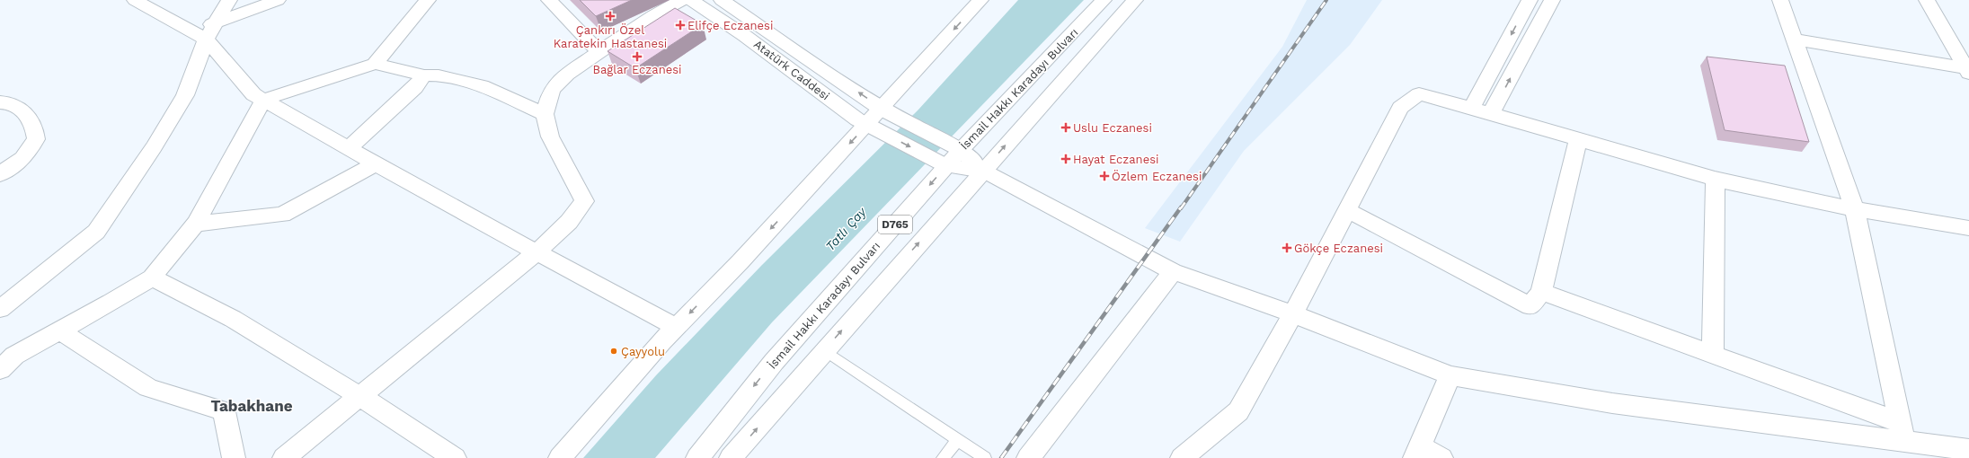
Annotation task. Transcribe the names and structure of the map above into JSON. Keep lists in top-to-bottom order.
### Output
{
  "streets": {
    "main road": ["Atatürk Caddesi", "İsmail Hakkı Karadayı Bulvarı", "D765"]
  },
  "crossings": [
    ["Atatürk Caddesi", "İsmail Hakkı Karadayı Bulvarı"],
    ["Atatürk Caddesi", "D765"]
  ],
  "districts": ["Tabakhane"],
  "water": ["Tatlı Çay"],
  "places": {
    "health": [
      "Çankırı Özel Karatekin Hastanesi",
      "Elifçe Eczanesi",
      "Bağlar Eczanesi",
      "Uslu Eczanesi",
      "Hayat Eczanesi",
      "Özlem Eczanesi",
      "Gökçe Eczanesi"
    ],
    "other": ["Çayyolu"]
  }
}
